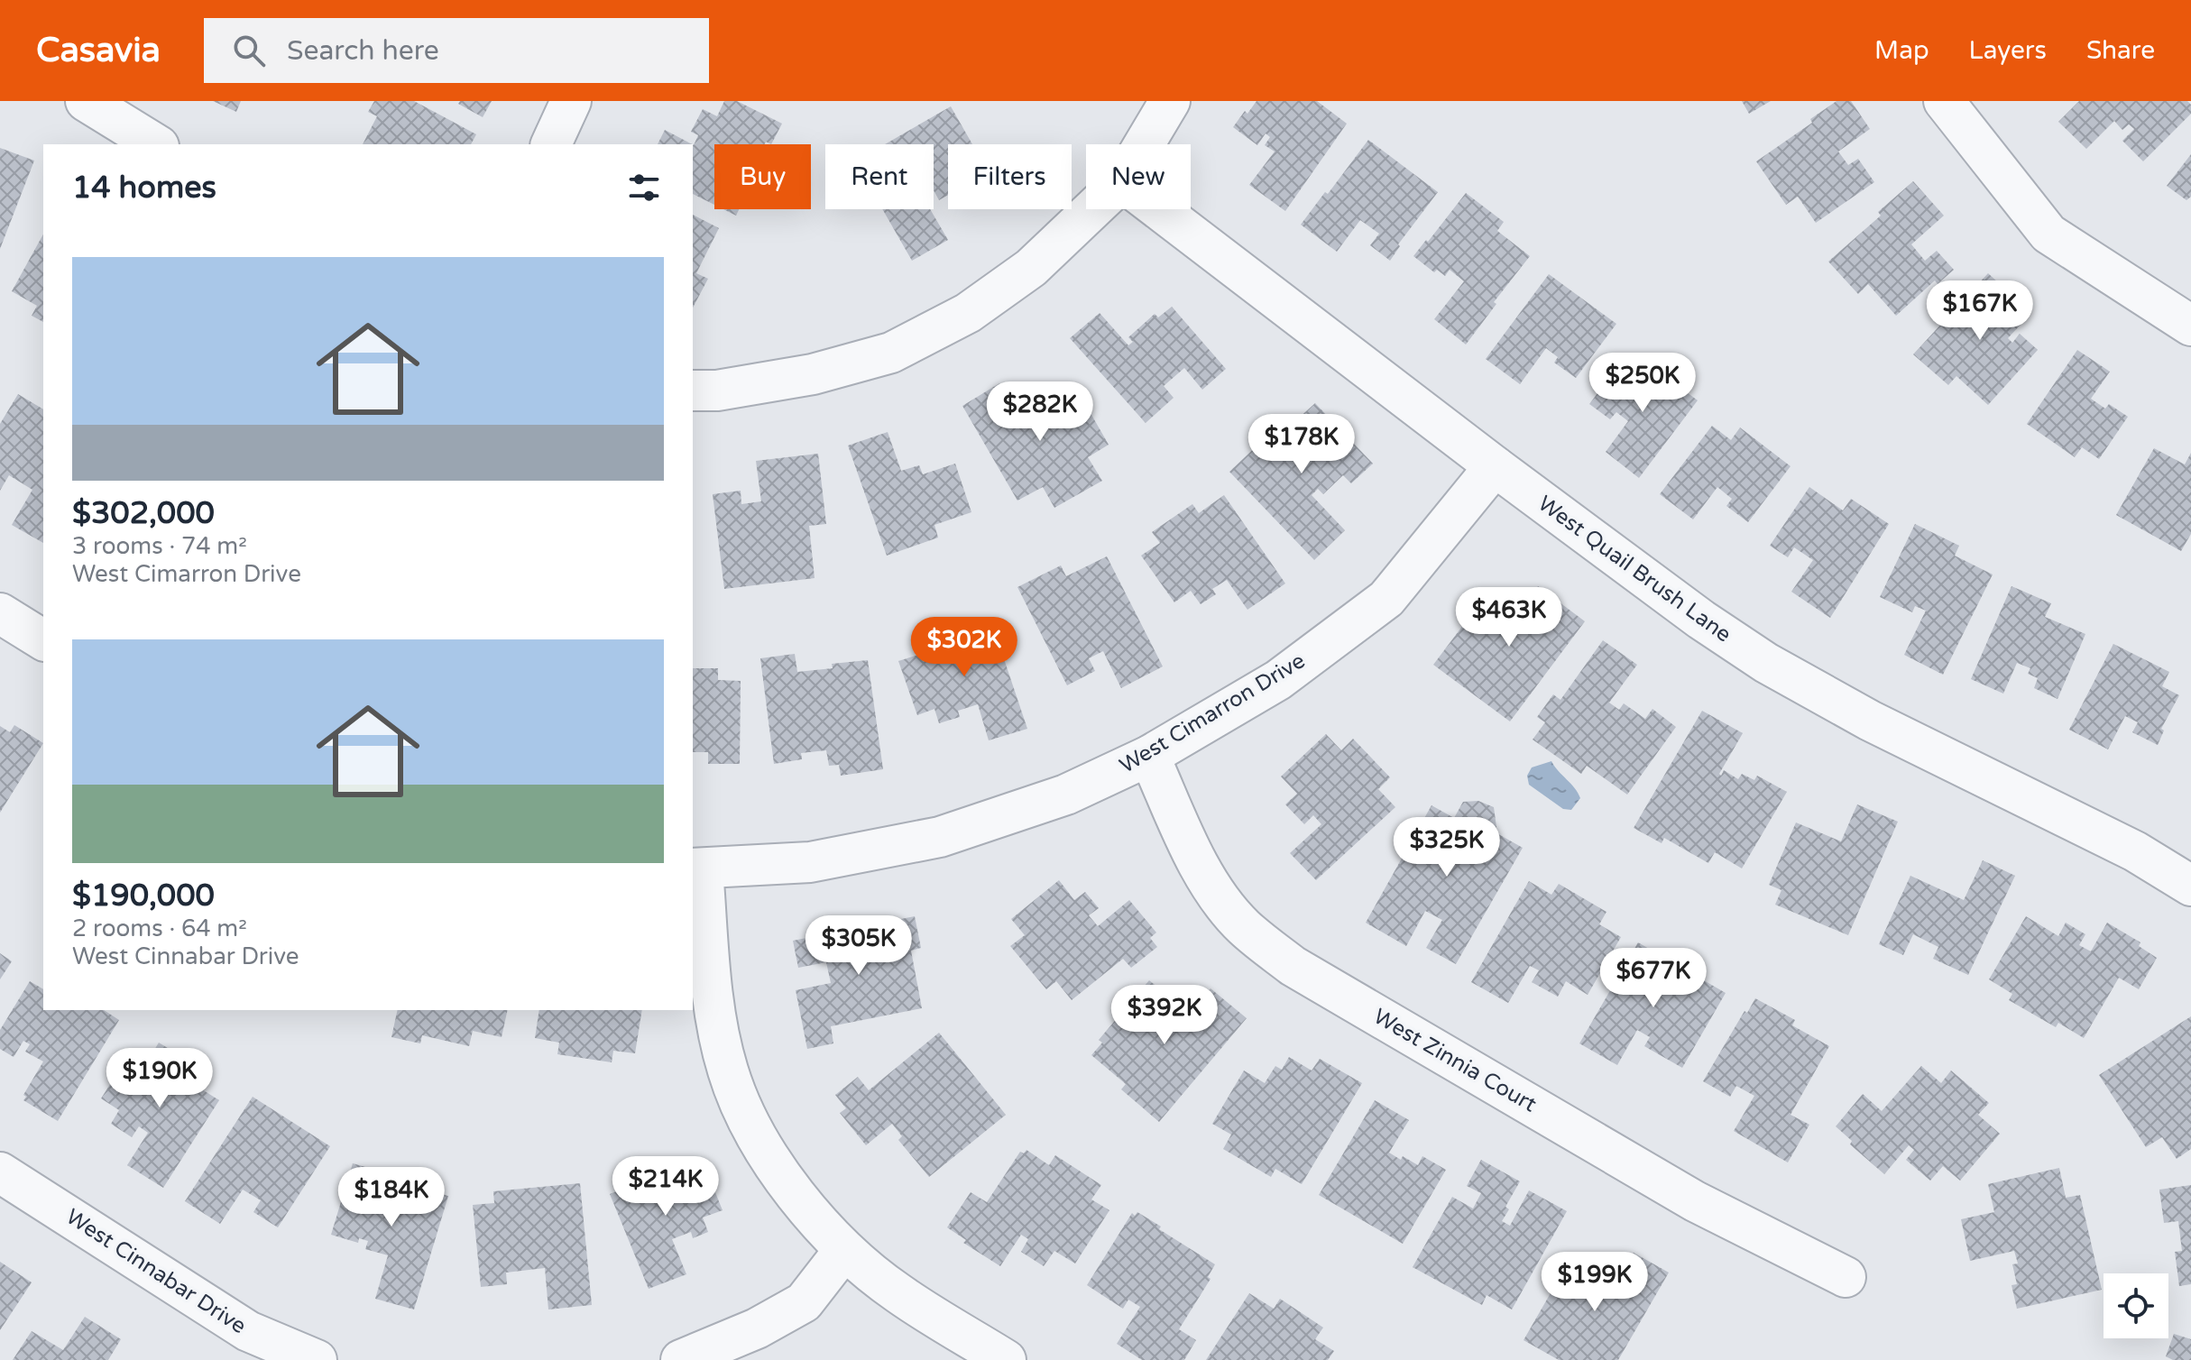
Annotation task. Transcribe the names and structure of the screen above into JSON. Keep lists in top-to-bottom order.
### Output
{
  "streets": {
    "street": [
      "West Quail Brush Lane",
      "West Cimarron Drive",
      "West Zinnia Court",
      "West Cinnabar Drive"
    ]
  },
  "crossings": [
    ["West Quail Brush Lane", "West Cimarron Drive"],
    ["West Cimarron Drive", "West Zinnia Court"]
  ],
  "page": {
    "header": "Casavia",
    "search": "Search here",
    "nav": ["Map", "Layers", "Share"],
    "chip": [
      "Buy",
      "Rent",
      "Filters",
      "New"
    ],
    "heading": "14 homes",
    "list": [
      {
        "name": "$302,000",
        "note": "3 rooms · 74 m² · West Cimarron Drive"
      },
      {
        "name": "$190,000",
        "note": "2 rooms · 64 m² · West Cinnabar Drive"
      }
    ],
    "price": [
      "$167K",
      "$250K",
      "$282K",
      "$178K",
      "$463K",
      "$302K",
      "$325K",
      "$305K",
      "$677K",
      "$392K",
      "$190K",
      "$214K",
      "$184K",
      "$199K"
    ]
  }
}
